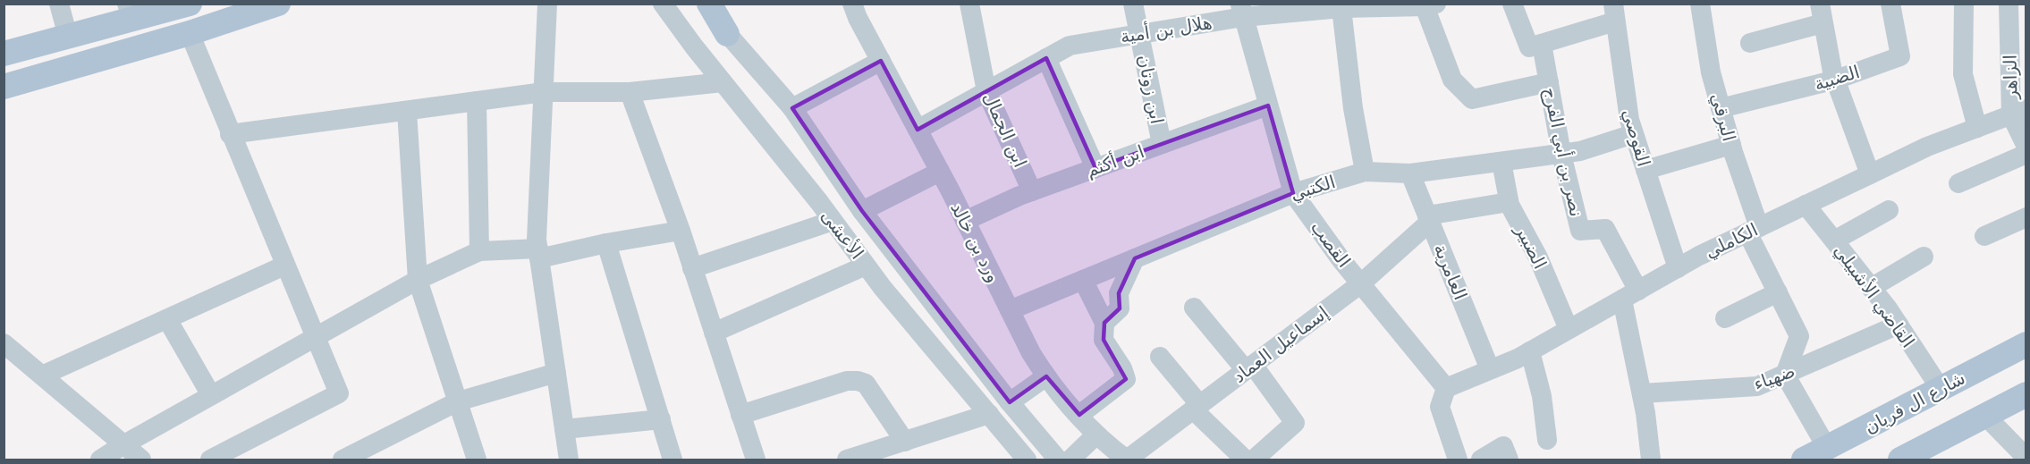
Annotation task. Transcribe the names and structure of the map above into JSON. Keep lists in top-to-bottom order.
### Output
{
  "streets": {
    "main road": ["شارع ال فريان"],
    "street": [
      "هلال بن أمية",
      "الزاهر",
      "الضبية",
      "ابن زوتان",
      "البرقي",
      "ابن الجمال",
      "القوصي",
      "نصر بن أبي الفرج",
      "ابن أكثم",
      "الكتبي",
      "الأعشى",
      "الكاملي",
      "ورد بن خالد",
      "القصب",
      "الضبير",
      "العامرية",
      "القاضي الأشبيلي",
      "إسماعيل العماد",
      "ضهياء"
    ]
  },
  "crossings": [
    ["هلال بن أمية", "ابن زوتان"],
    ["هلال بن أمية", "ابن الجمال"],
    ["هلال بن أمية", "ورد بن خالد"],
    ["هلال بن أمية", "القصب"],
    ["الزاهر", "الكاملي"],
    ["الضبية", "البرقي"],
    ["ابن زوتان", "ابن أكثم"],
    ["البرقي", "الكاملي"],
    ["البرقي", "ضهياء"],
    ["ابن الجمال", "ابن أكثم"],
    ["القوصي", "الكتبي"],
    ["القوصي", "الكاملي"],
    ["نصر بن أبي الفرج", "الكتبي"],
    ["نصر بن أبي الفرج", "الكاملي"],
    ["نصر بن أبي الفرج", "ضهياء"],
    ["ابن أكثم", "ورد بن خالد"],
    ["ابن أكثم", "القصب"],
    ["الكتبي", "ورد بن خالد"],
    ["الكتبي", "القصب"],
    ["الكتبي", "الضبير"],
    ["الكتبي", "العامرية"],
    ["الكاملي", "القصب"],
    ["الكاملي", "الضبير"],
    ["الكاملي", "العامرية"],
    ["الكاملي", "القاضي الأشبيلي"],
    ["ورد بن خالد", "إسماعيل العماد"],
    ["القصب", "إسماعيل العماد"],
    ["العامرية", "إسماعيل العماد"],
    ["القاضي الأشبيلي", "ضهياء"],
    ["القاضي الأشبيلي", "شارع ال فريان"]
  ]
}
